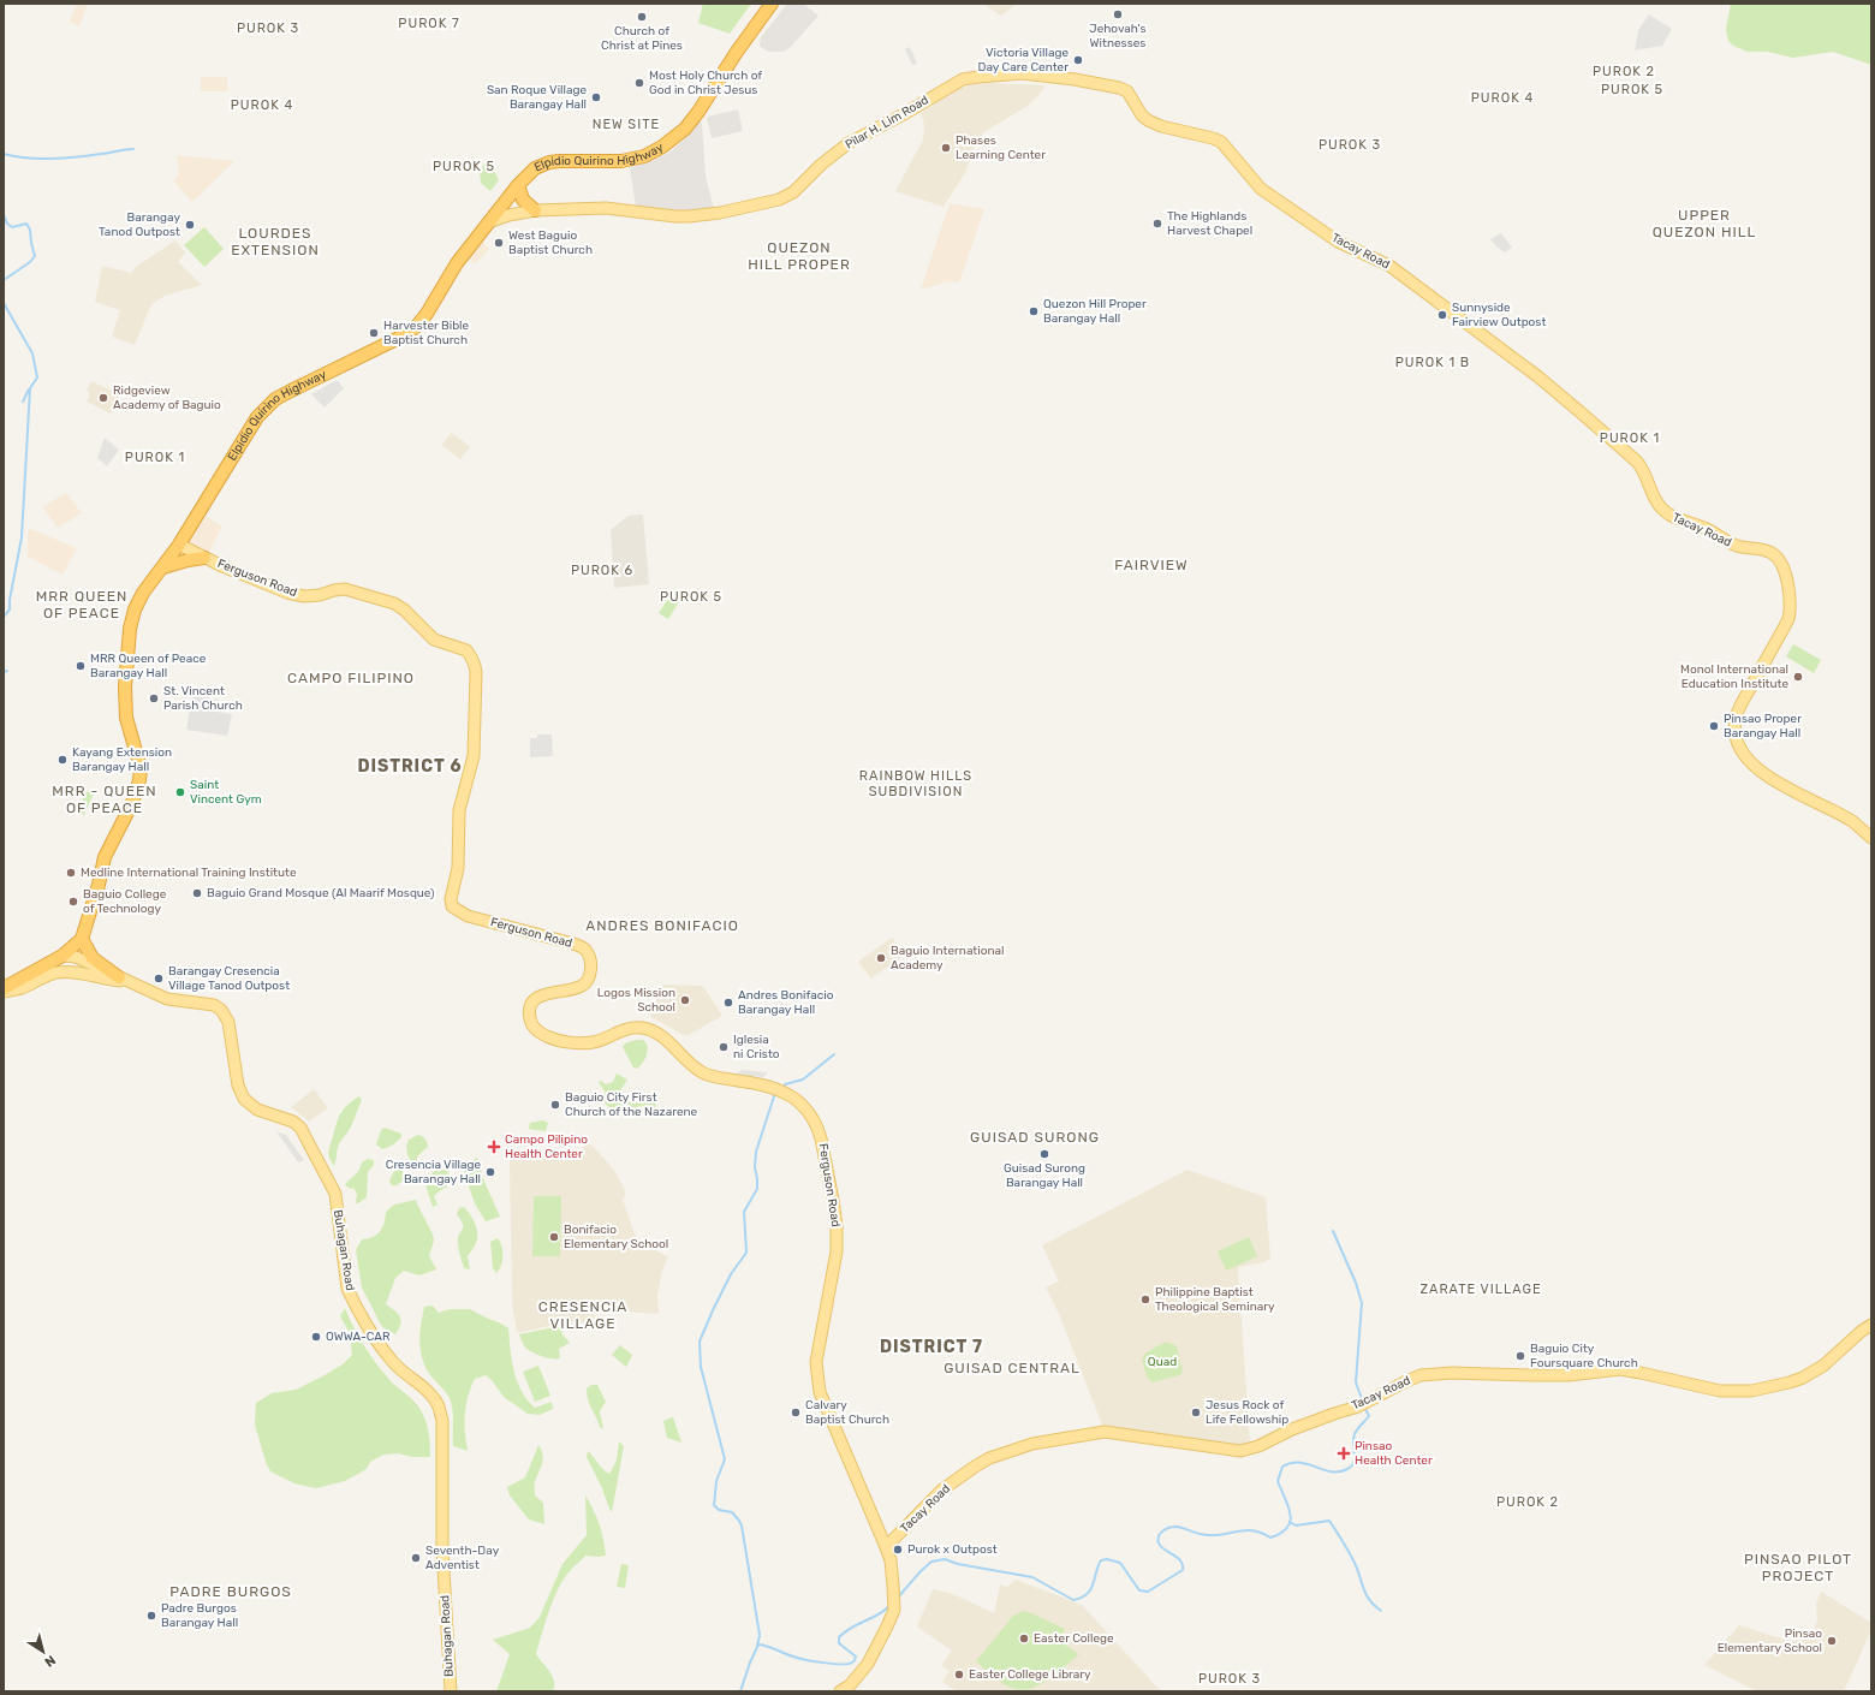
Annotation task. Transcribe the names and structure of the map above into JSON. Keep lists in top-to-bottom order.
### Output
{
  "streets": {
    "highway": ["Elpidio Quirino Highway"],
    "main road": [
      "Pilar H. Lim Road",
      "Tacay Road",
      "Ferguson Road",
      "Buhagan Road"
    ]
  },
  "crossings": [
    ["Pilar H. Lim Road", "Elpidio Quirino Highway"],
    ["Pilar H. Lim Road", "Tacay Road"],
    ["Elpidio Quirino Highway", "Ferguson Road"],
    ["Elpidio Quirino Highway", "Buhagan Road"],
    ["Tacay Road", "Ferguson Road"]
  ],
  "districts": [
    "PUROK 7",
    "PUROK 3",
    "PUROK 2",
    "PUROK 5",
    "PUROK 4",
    "PUROK 4",
    "NEW SITE",
    "PUROK 3",
    "PUROK 5",
    "UPPER QUEZON HILL",
    "LOURDES EXTENSION",
    "QUEZON HILL PROPER",
    "PUROK 1 B",
    "PUROK 1",
    "PUROK 1",
    "FAIRVIEW",
    "PUROK 6",
    "MRR QUEEN OF PEACE",
    "PUROK 5",
    "CAMPO FILIPINO",
    "DISTRICT 6",
    "RAINBOW HILLS SUBDIVISION",
    "MRR - QUEEN OF PEACE",
    "ANDRES BONIFACIO",
    "GUISAD SURONG",
    "ZARATE VILLAGE",
    "CRESENCIA VILLAGE",
    "DISTRICT 7",
    "GUISAD CENTRAL",
    "PUROK 2",
    "PINSAO PILOT PROJECT",
    "PADRE BURGOS",
    "PUROK 3"
  ],
  "parks": ["Quad"],
  "places": {
    "other": [
      "Jehovah's Witnesses",
      "Church of Christ at Pines",
      "Victoria Village Day Care Center",
      "Most Holy Church of God in Christ Jesus",
      "San Roque Village Barangay Hall",
      "Phases Learning Center",
      "The Highlands Harvest Chapel",
      "Barangay Tanod Outpost",
      "West Baguio Baptist Church",
      "Quezon Hill Proper Barangay Hall",
      "Sunnyside Fairview Outpost",
      "Harvester Bible Baptist Church",
      "Ridgeview Academy of Baguio",
      "MRR Queen of Peace Barangay Hall",
      "Monol International Education Institute",
      "St. Vincent Parish Church",
      "Pinsao Proper Barangay Hall",
      "Kayang Extension Barangay Hall",
      "Saint Vincent Gym",
      "Medline International Training Institute",
      "Baguio Grand Mosque (Al Maarif Mosque)",
      "Baguio College of Technology",
      "Baguio International Academy",
      "Barangay Cresencia Village Tanod Outpost",
      "Logos Mission School",
      "Andres Bonifacio Barangay Hall",
      "Iglesia ni Cristo",
      "Baguio City First Church of the Nazarene",
      "Guisad Surong Barangay Hall",
      "Cresencia Village Barangay Hall",
      "Bonifacio Elementary School",
      "Philippine Baptist Theological Seminary",
      "OWWA-CAR",
      "Baguio City Foursquare Church",
      "Calvary Baptist Church",
      "Jesus Rock of Life Fellowship",
      "Purok x Outpost",
      "Seventh-Day Adventist",
      "Padre Burgos Barangay Hall",
      "Easter College",
      "Pinsao Elementary School",
      "Easter College Library"
    ],
    "health": ["Campo Pilipino Health Center", "Pinsao Health Center"]
  },
  "north": "bottom right"
}
